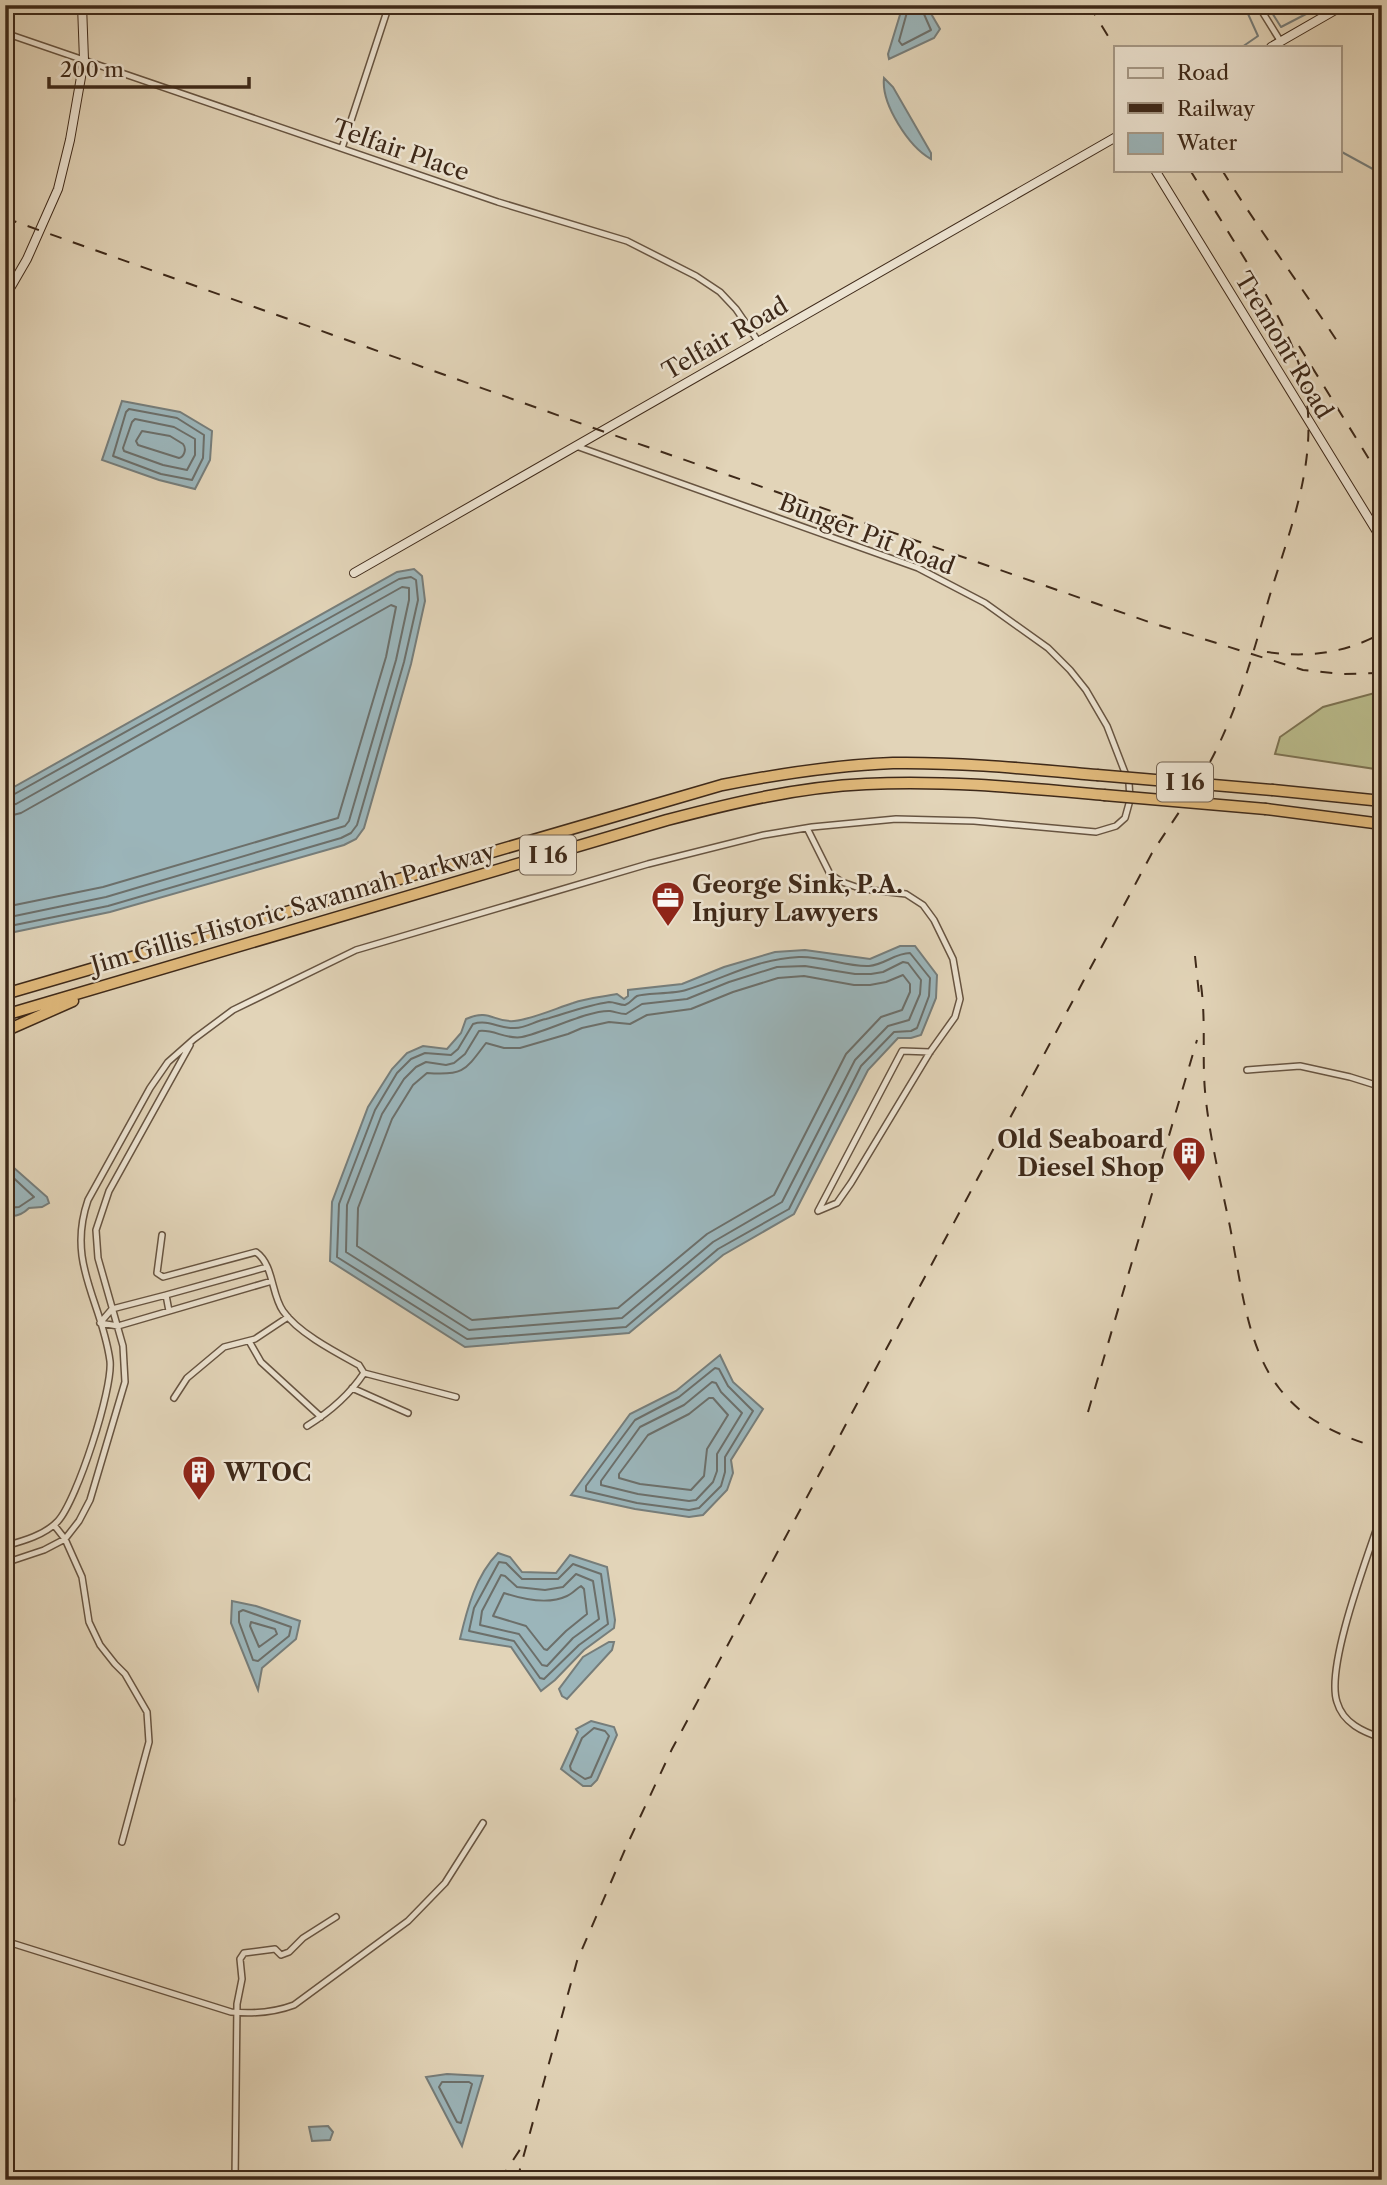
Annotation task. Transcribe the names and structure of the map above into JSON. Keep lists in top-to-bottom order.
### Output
{
  "streets": {
    "highway": ["I 16", "Jim Gillis Historic Savannah Parkway"],
    "street": [
      "Telfair Place",
      "Telfair Road",
      "Tremont Road",
      "Bunger Pit Road"
    ]
  },
  "crossings": [
    ["Telfair Place", "Telfair Road"],
    ["Telfair Road", "Bunger Pit Road"]
  ],
  "places": {
    "office": ["George Sink, P.A. Injury Lawyers"],
    "building": ["Old Seaboard Diesel Shop", "WTOC"]
  },
  "legend": ["Road", "Railway", "Water"],
  "scale_bar": "200 m"
}
